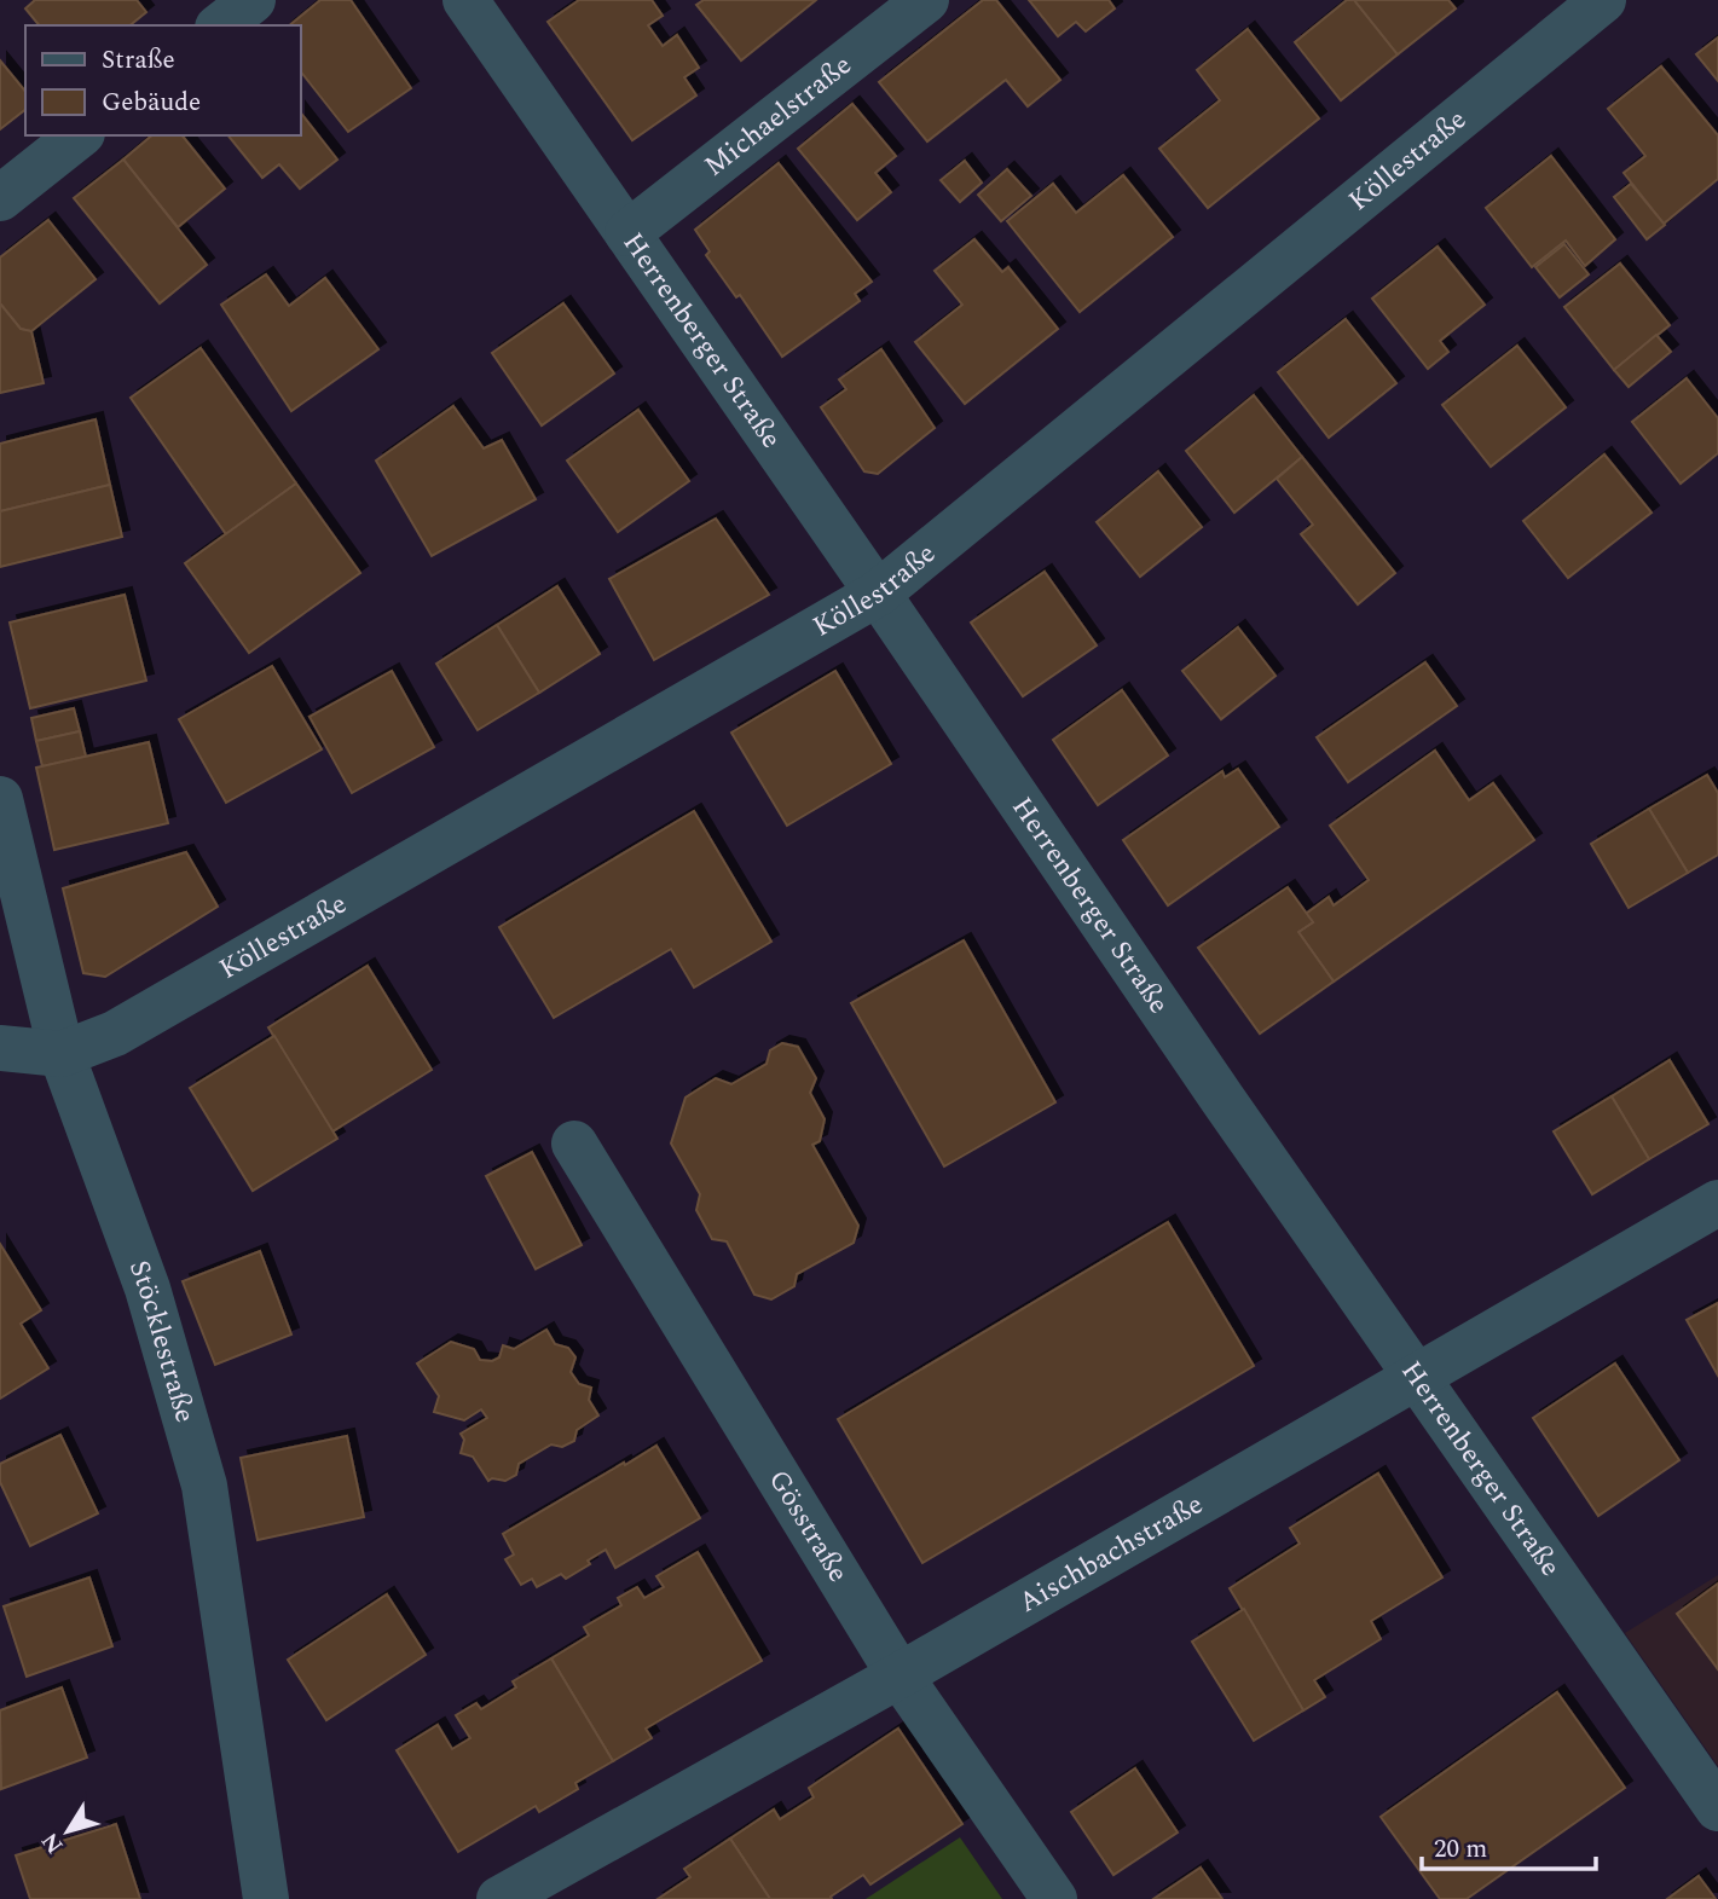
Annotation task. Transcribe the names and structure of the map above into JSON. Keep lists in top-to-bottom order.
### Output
{
  "streets": {
    "street": [
      "Michaelstraße",
      "Köllestraße",
      "Herrenberger Straße",
      "Stöcklestraße",
      "Gösstraße",
      "Aischbachstraße"
    ]
  },
  "crossings": [
    ["Michaelstraße", "Herrenberger Straße"],
    ["Köllestraße", "Herrenberger Straße"],
    ["Köllestraße", "Stöcklestraße"],
    ["Herrenberger Straße", "Aischbachstraße"],
    ["Gösstraße", "Aischbachstraße"]
  ],
  "legend": ["Straße", "Gebäude"],
  "scale_bar": "20 m",
  "north": "bottom left"
}
